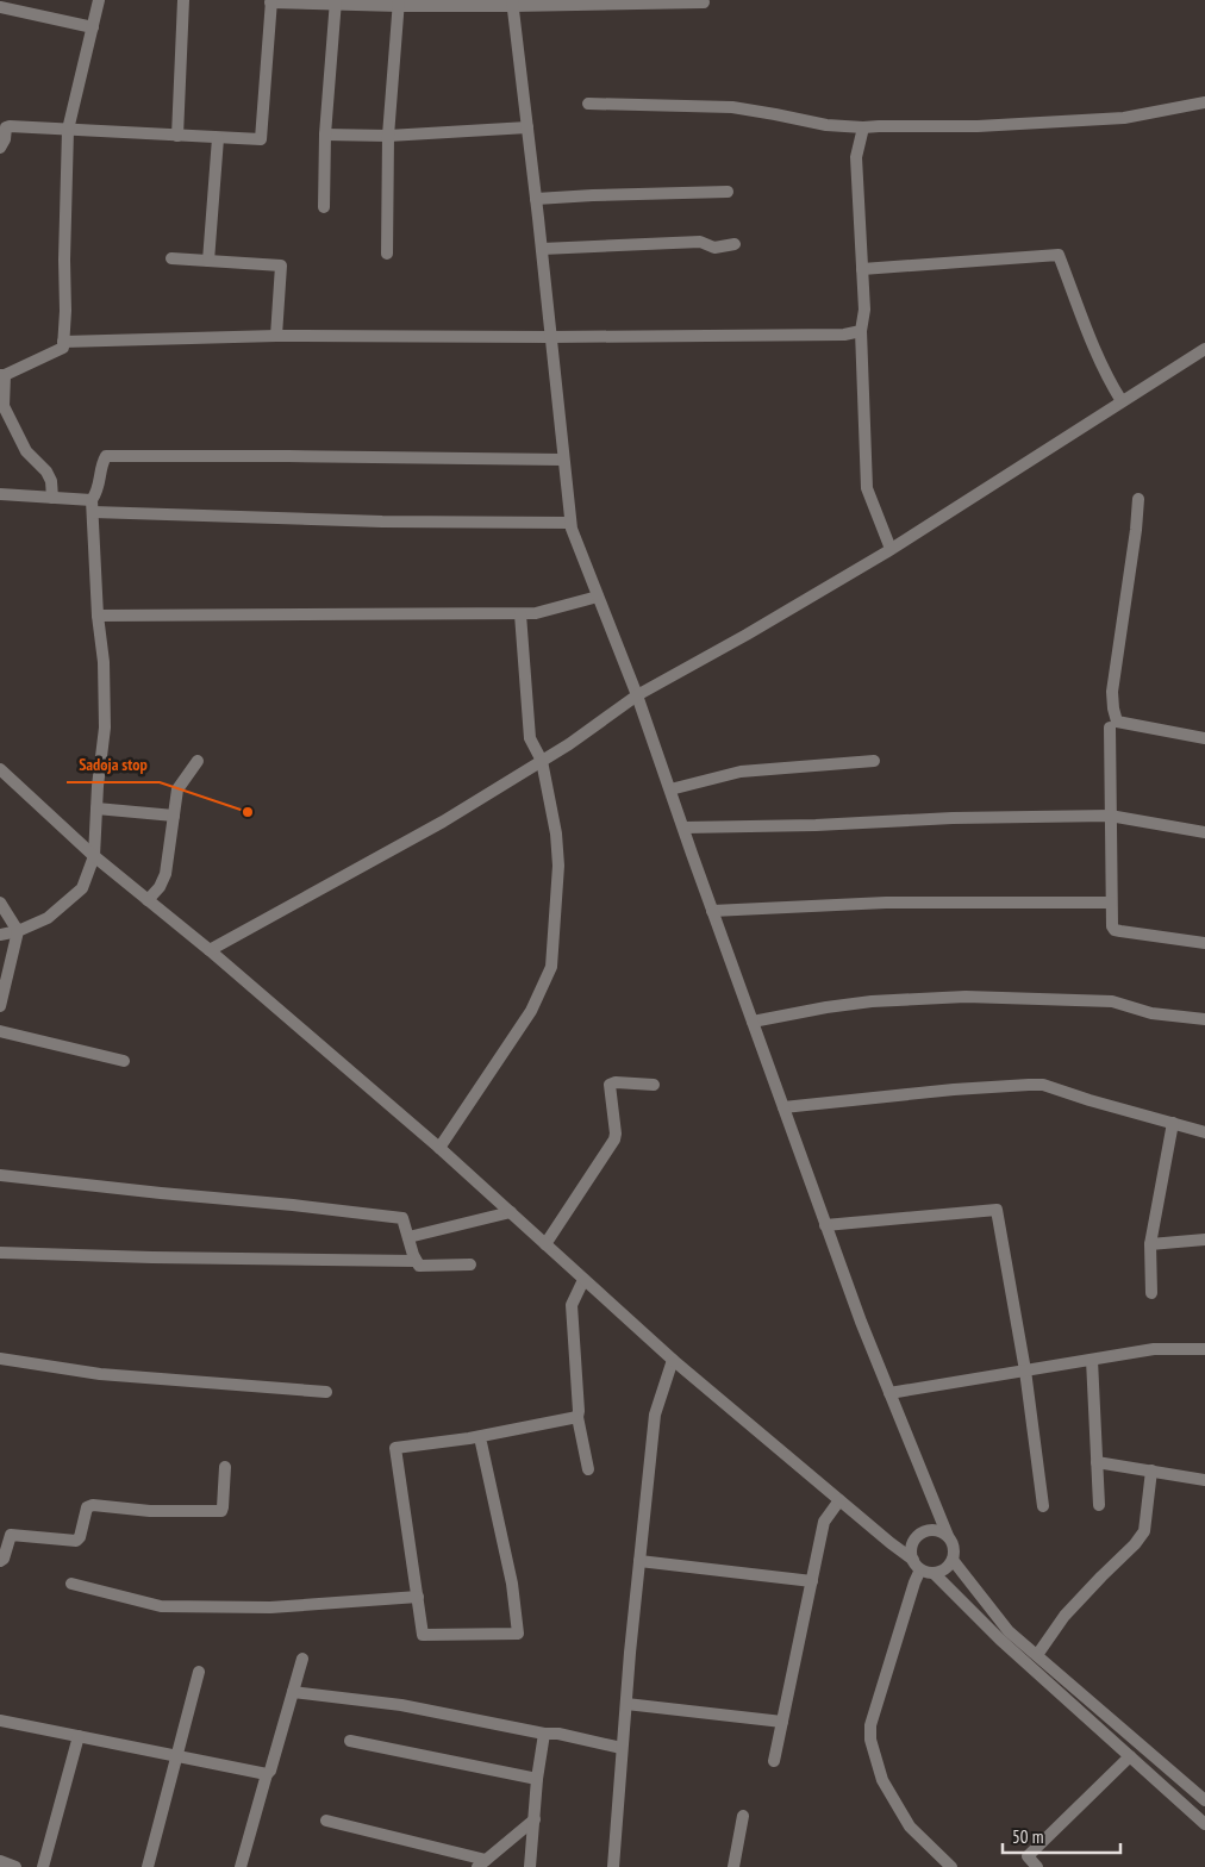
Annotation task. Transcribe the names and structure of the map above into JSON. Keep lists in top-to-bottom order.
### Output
{
  "places": ["Sadoja stop"],
  "scale_bar": "50 m"
}
